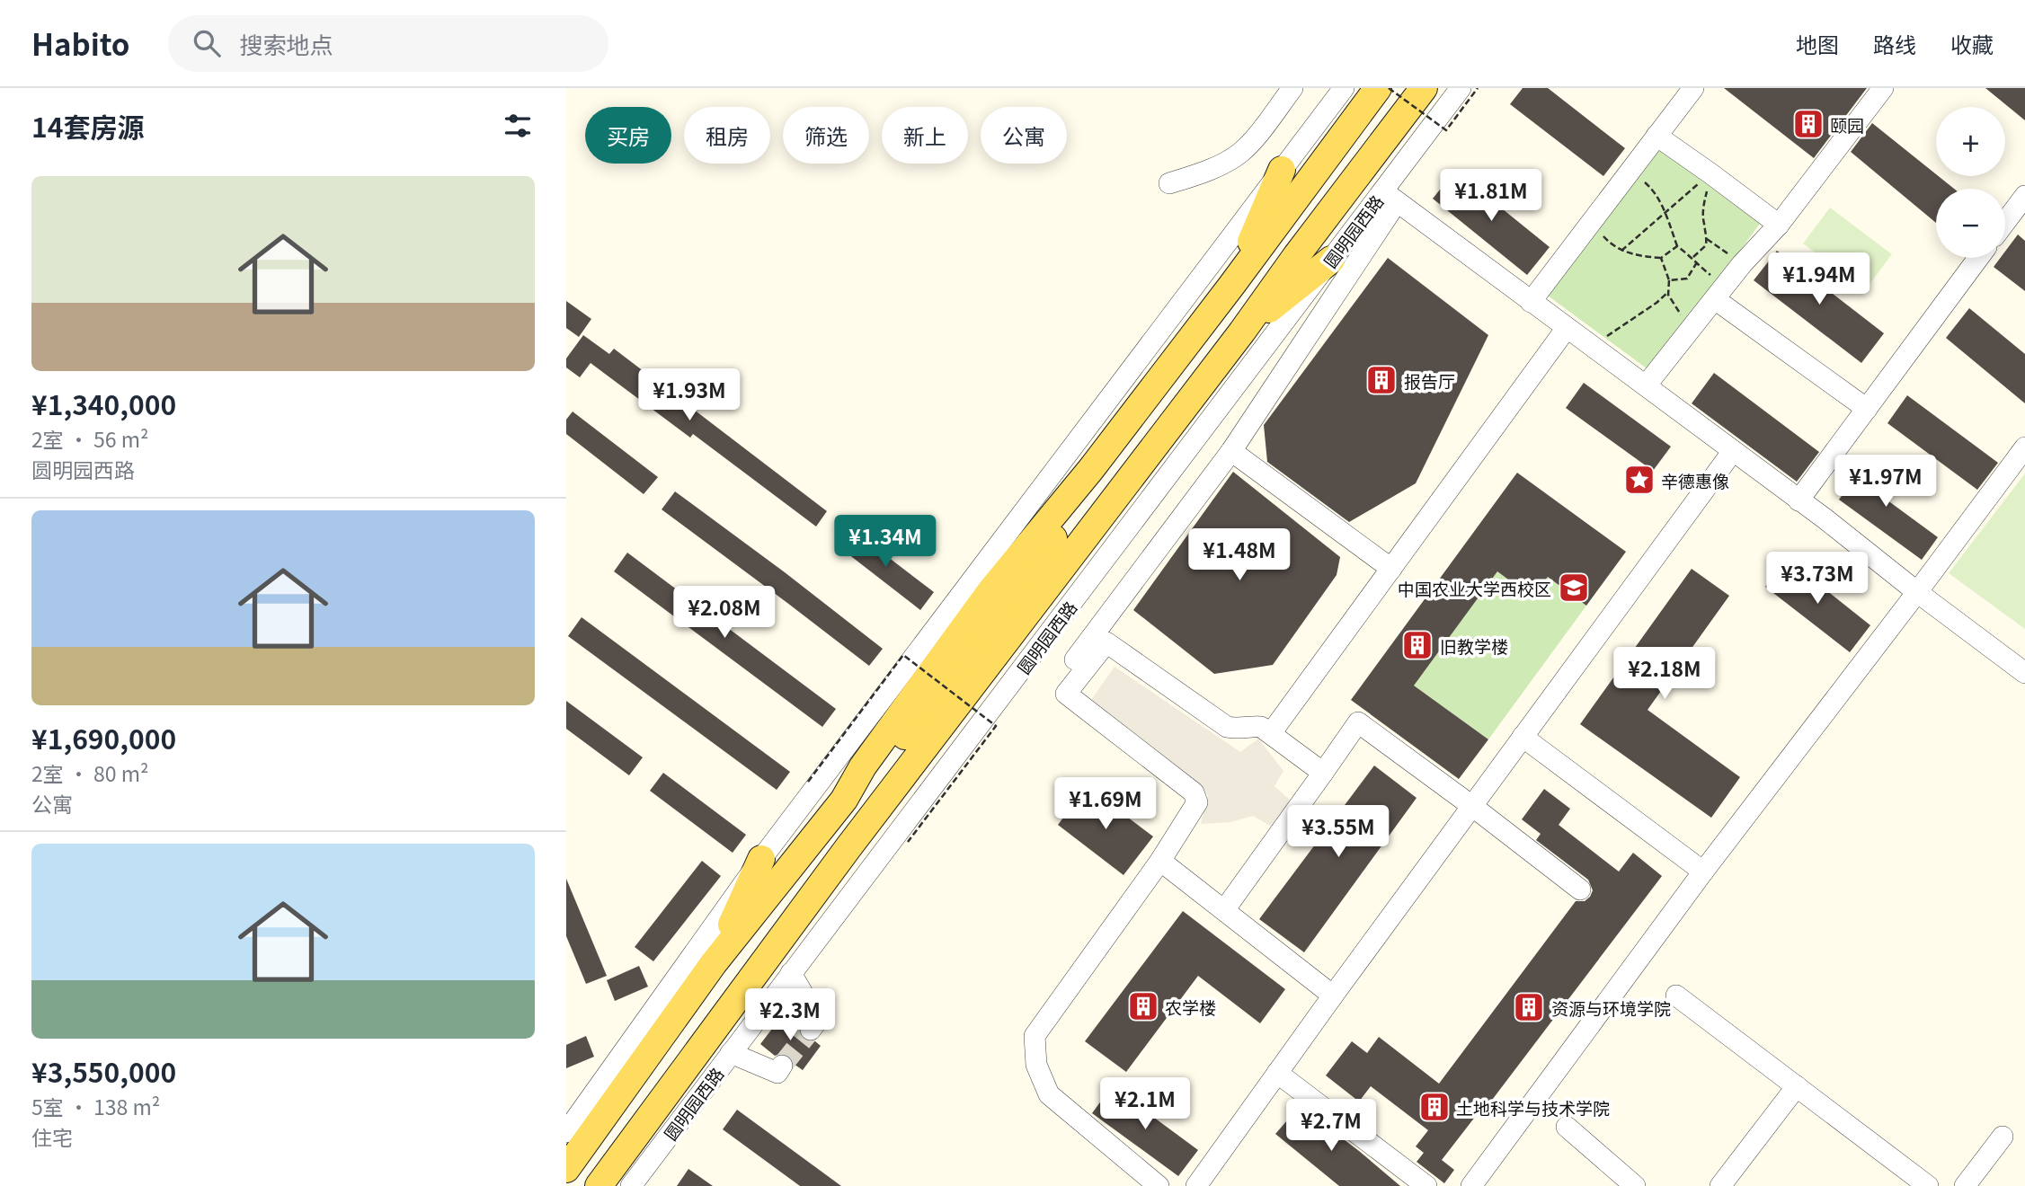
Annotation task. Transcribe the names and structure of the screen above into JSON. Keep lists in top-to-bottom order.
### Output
{
  "streets": {
    "main road": ["圆明园西路"]
  },
  "places": {
    "building": [
      "颐园",
      "报告厅",
      "旧教学楼",
      "农学楼",
      "资源与环境学院",
      "土地科学与技术学院"
    ],
    "place": ["辛德惠像"],
    "school or university": ["中国农业大学西校区"]
  },
  "page": {
    "header": "Habito",
    "search": "搜索地点",
    "nav": ["地图", "路线", "收藏"],
    "heading": "14套房源",
    "map_buttons": ["+", "−"],
    "chip": [
      "买房",
      "租房",
      "筛选",
      "新上",
      "公寓"
    ],
    "list": [
      {
        "name": "¥1,340,000",
        "note": "2室 · 56 m² · 圆明园西路"
      },
      {
        "name": "¥1,690,000",
        "note": "2室 · 80 m² · 公寓"
      },
      {
        "name": "¥3,550,000",
        "note": "5室 · 138 m² · 住宅"
      }
    ],
    "price": [
      "¥1.81M",
      "¥1.94M",
      "¥1.93M",
      "¥1.97M",
      "¥1.34M",
      "¥1.48M",
      "¥3.73M",
      "¥2.08M",
      "¥2.18M",
      "¥1.69M",
      "¥3.55M",
      "¥2.3M",
      "¥2.1M",
      "¥2.7M"
    ]
  }
}
